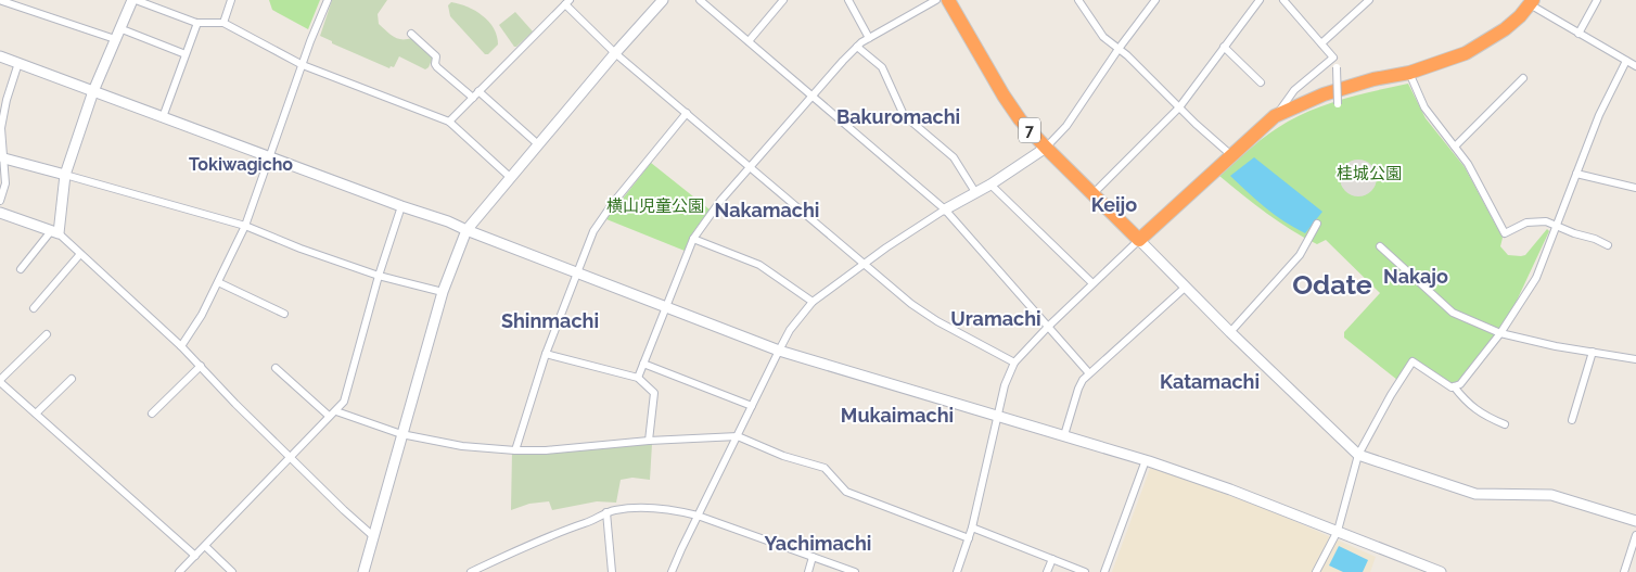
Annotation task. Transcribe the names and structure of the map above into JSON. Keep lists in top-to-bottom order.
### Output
{
  "streets": {
    "highway": ["7"]
  },
  "districts": [
    "Bakuromachi",
    "Tokiwagicho",
    "Keijo",
    "Nakamachi",
    "Nakajo",
    "Odate",
    "Uramachi",
    "Shinmachi",
    "Katamachi",
    "Mukaimachi",
    "Yachimachi"
  ],
  "parks": ["桂城公園", "横山児童公園"]
}
